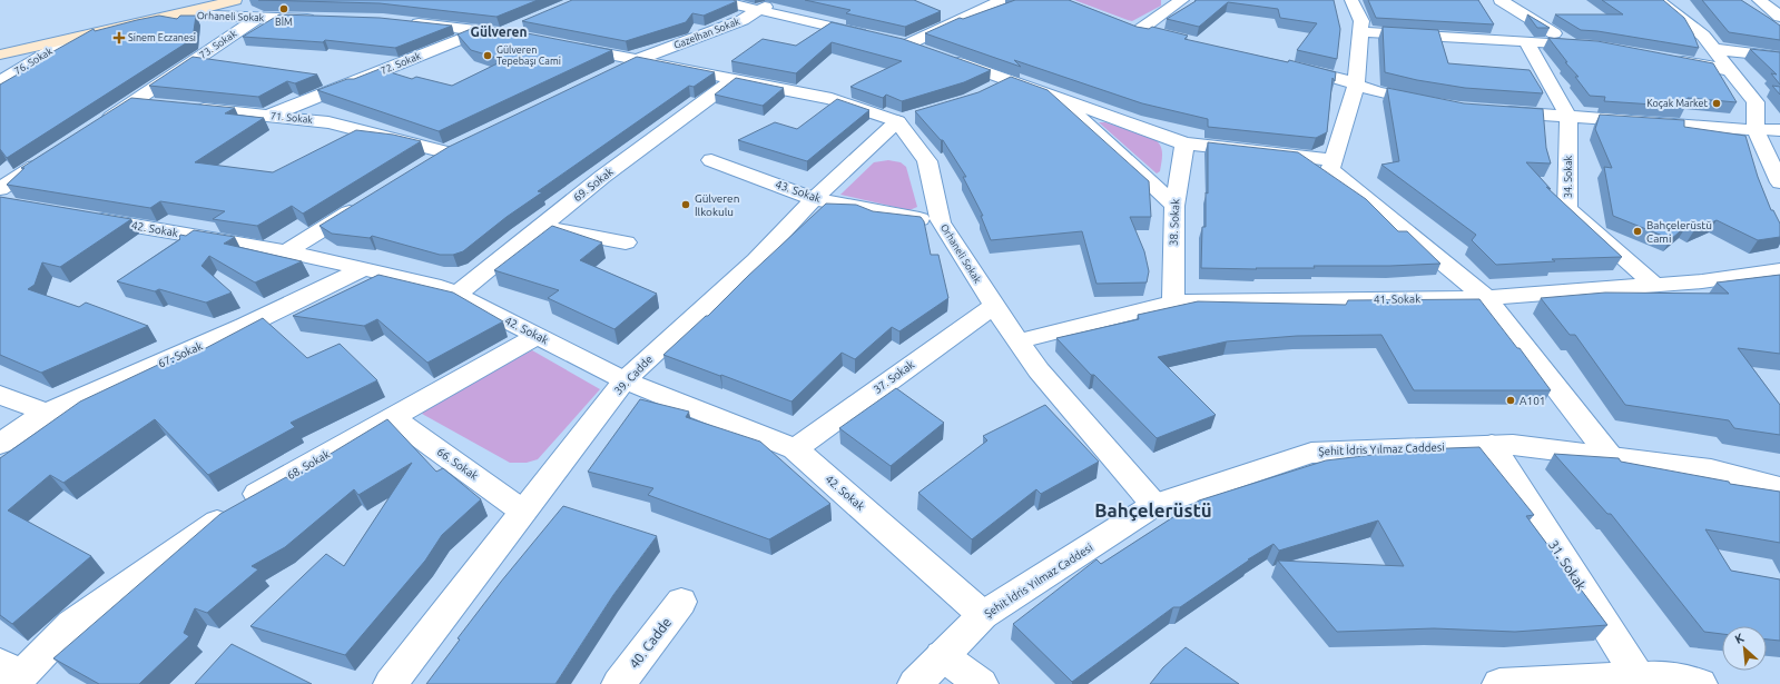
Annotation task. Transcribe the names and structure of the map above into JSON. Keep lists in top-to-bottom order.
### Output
{
  "streets": {
    "street": [
      "Orhaneli Sokak",
      "Gazelhan Sokak",
      "73. Sokak",
      "76. Sokak",
      "72. Sokak",
      "71. Sokak",
      "34. Sokak",
      "69. Sokak",
      "43. Sokak",
      "38. Sokak",
      "42. Sokak",
      "41. Sokak",
      "67. Sokak",
      "39. Cadde",
      "37. Sokak",
      "Şehit İdris Yılmaz Caddesi",
      "66. Sokak",
      "68. Sokak",
      "31. Sokak",
      "40. Cadde"
    ]
  },
  "crossings": [
    ["Orhaneli Sokak", "73. Sokak"],
    ["Orhaneli Sokak", "43. Sokak"],
    ["Orhaneli Sokak", "41. Sokak"],
    ["Orhaneli Sokak", "39. Cadde"],
    ["Orhaneli Sokak", "37. Sokak"],
    ["Orhaneli Sokak", "Şehit İdris Yılmaz Caddesi"],
    ["72. Sokak", "71. Sokak"],
    ["34. Sokak", "41. Sokak"],
    ["69. Sokak", "42. Sokak"],
    ["43. Sokak", "39. Cadde"],
    ["38. Sokak", "41. Sokak"],
    ["42. Sokak", "67. Sokak"],
    ["42. Sokak", "39. Cadde"],
    ["42. Sokak", "37. Sokak"],
    ["42. Sokak", "Şehit İdris Yılmaz Caddesi"],
    ["42. Sokak", "68. Sokak"],
    ["39. Cadde", "66. Sokak"],
    ["Şehit İdris Yılmaz Caddesi", "31. Sokak"],
    ["66. Sokak", "68. Sokak"]
  ],
  "districts": ["Gülveren", "Bahçelerüstü"],
  "places": {
    "other": [
      "BİM",
      "Gülveren Tepebaşı Cami",
      "Koçak Market",
      "Gülveren İlkokulu",
      "Bahçelerüstü Cami",
      "A101"
    ],
    "health": ["Sinem Eczanesi"]
  },
  "north": "top left"
}
